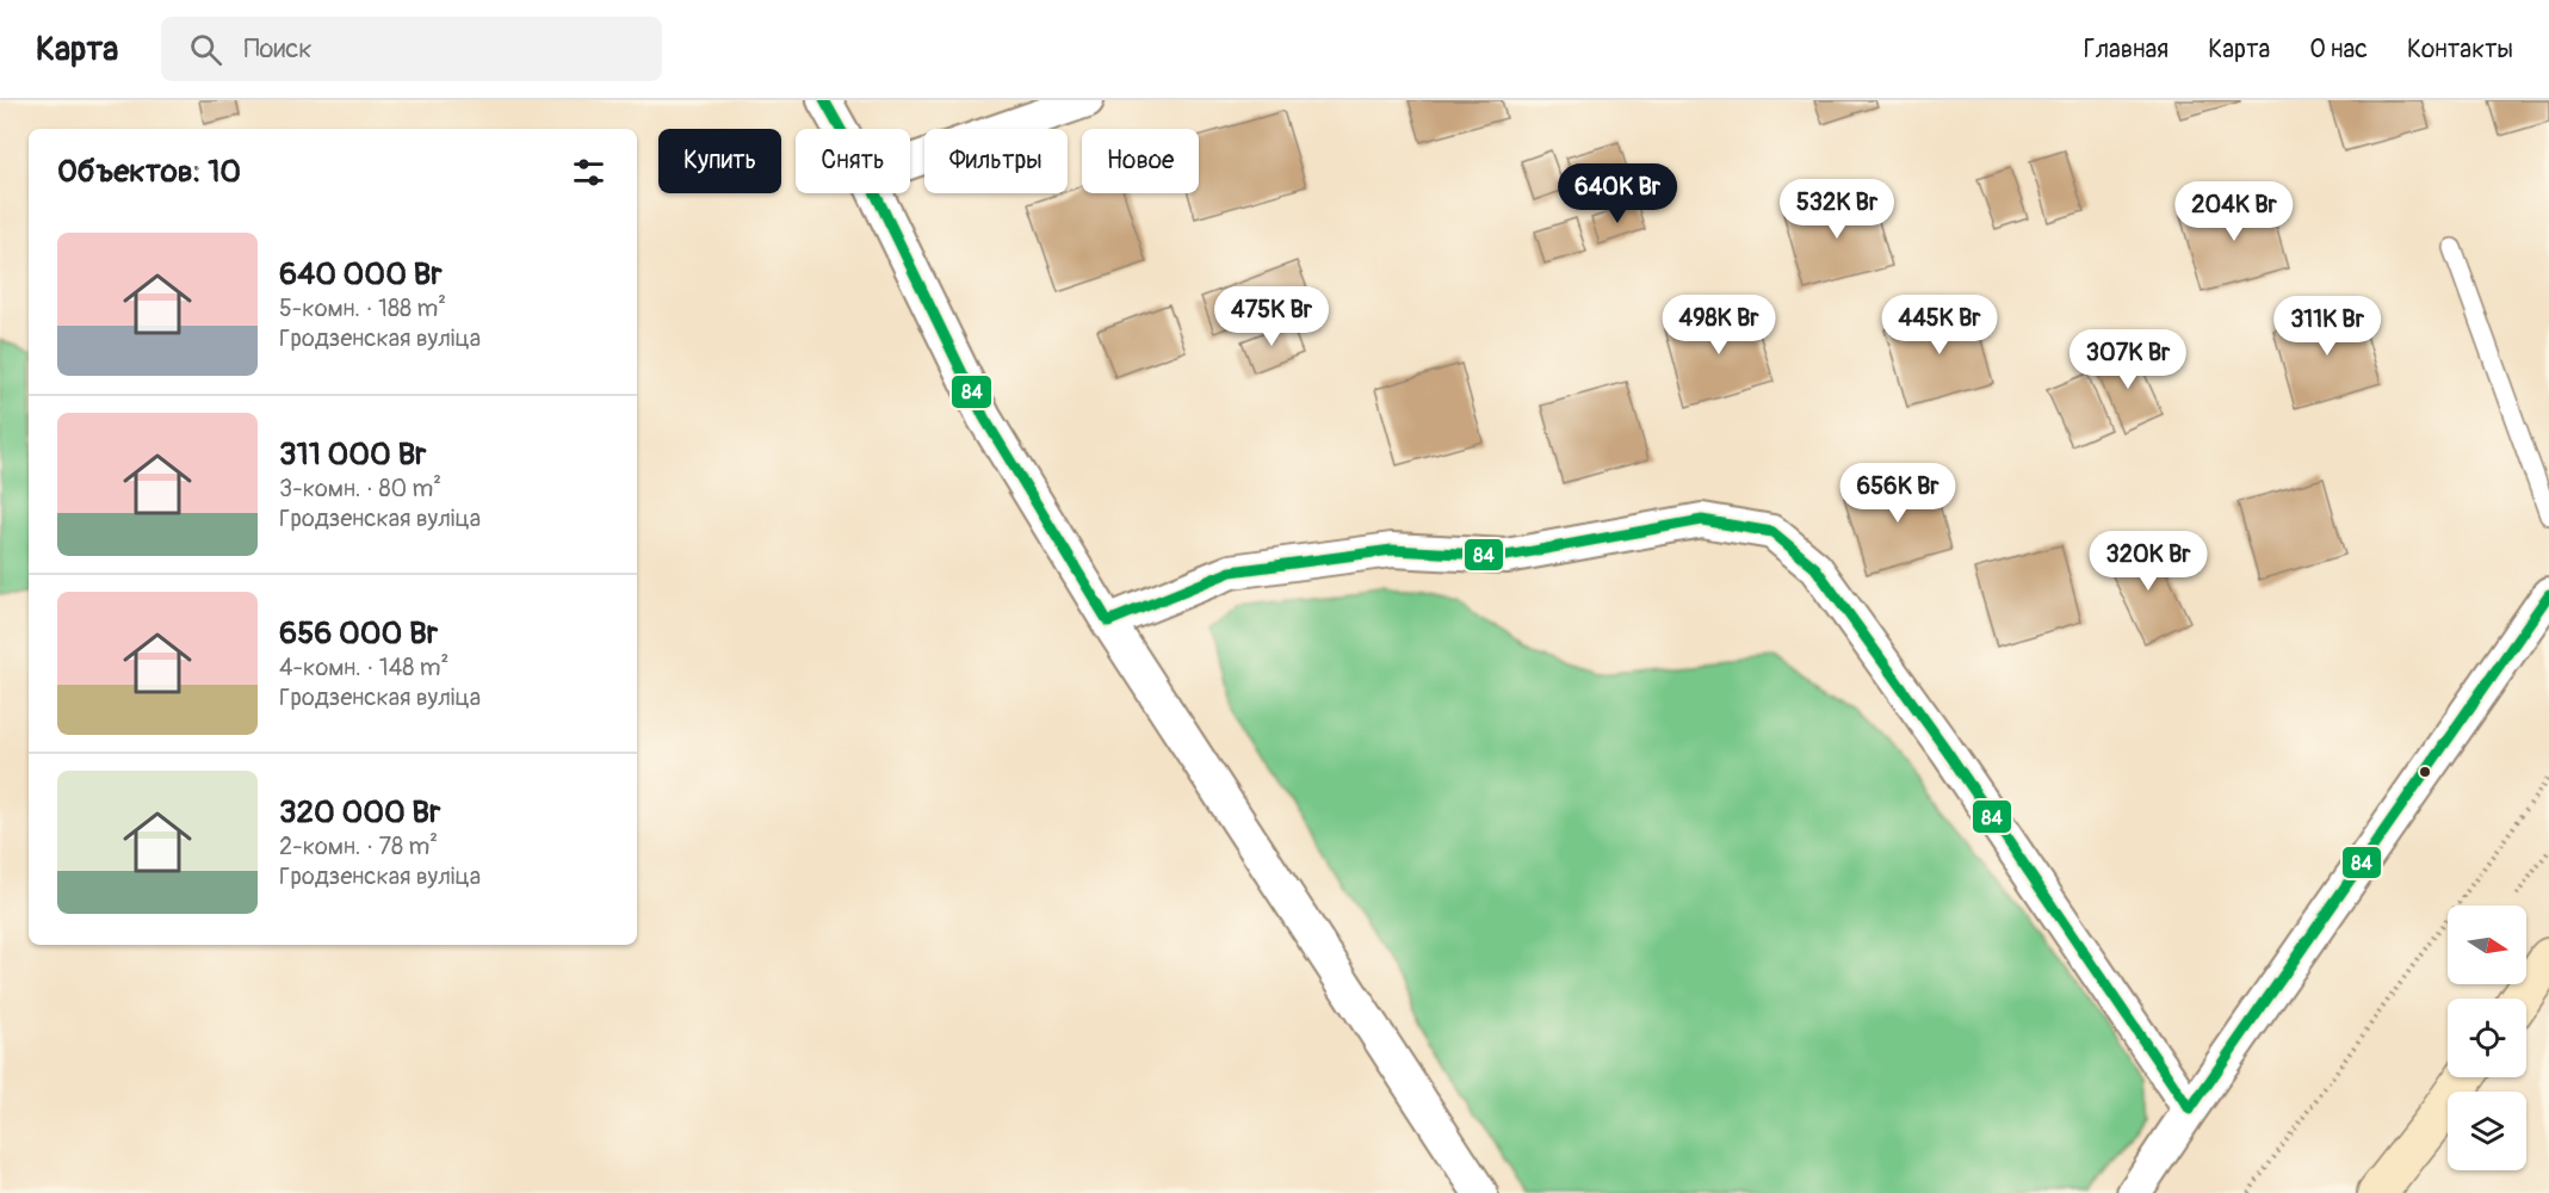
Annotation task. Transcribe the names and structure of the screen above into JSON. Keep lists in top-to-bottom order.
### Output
{
  "lines": ["transit line 84"],
  "north": "right",
  "page": {
    "header": "Карта",
    "search": "Поиск",
    "nav": [
      "Главная",
      "Карта",
      "О нас",
      "Контакты"
    ],
    "chip": [
      "Купить",
      "Снять",
      "Фильтры",
      "Новое"
    ],
    "heading": "Объектов: 10",
    "price": [
      "640K Br",
      "532K Br",
      "204K Br",
      "475K Br",
      "498K Br",
      "445K Br",
      "311K Br",
      "307K Br",
      "656K Br",
      "320K Br"
    ],
    "list": [
      {
        "name": "640 000 Br",
        "note": "5-комн. · 188 m² · Гродзенская вуліца"
      },
      {
        "name": "311 000 Br",
        "note": "3-комн. · 80 m² · Гродзенская вуліца"
      },
      {
        "name": "656 000 Br",
        "note": "4-комн. · 148 m² · Гродзенская вуліца"
      },
      {
        "name": "320 000 Br",
        "note": "2-комн. · 78 m² · Гродзенская вуліца"
      }
    ]
  }
}
